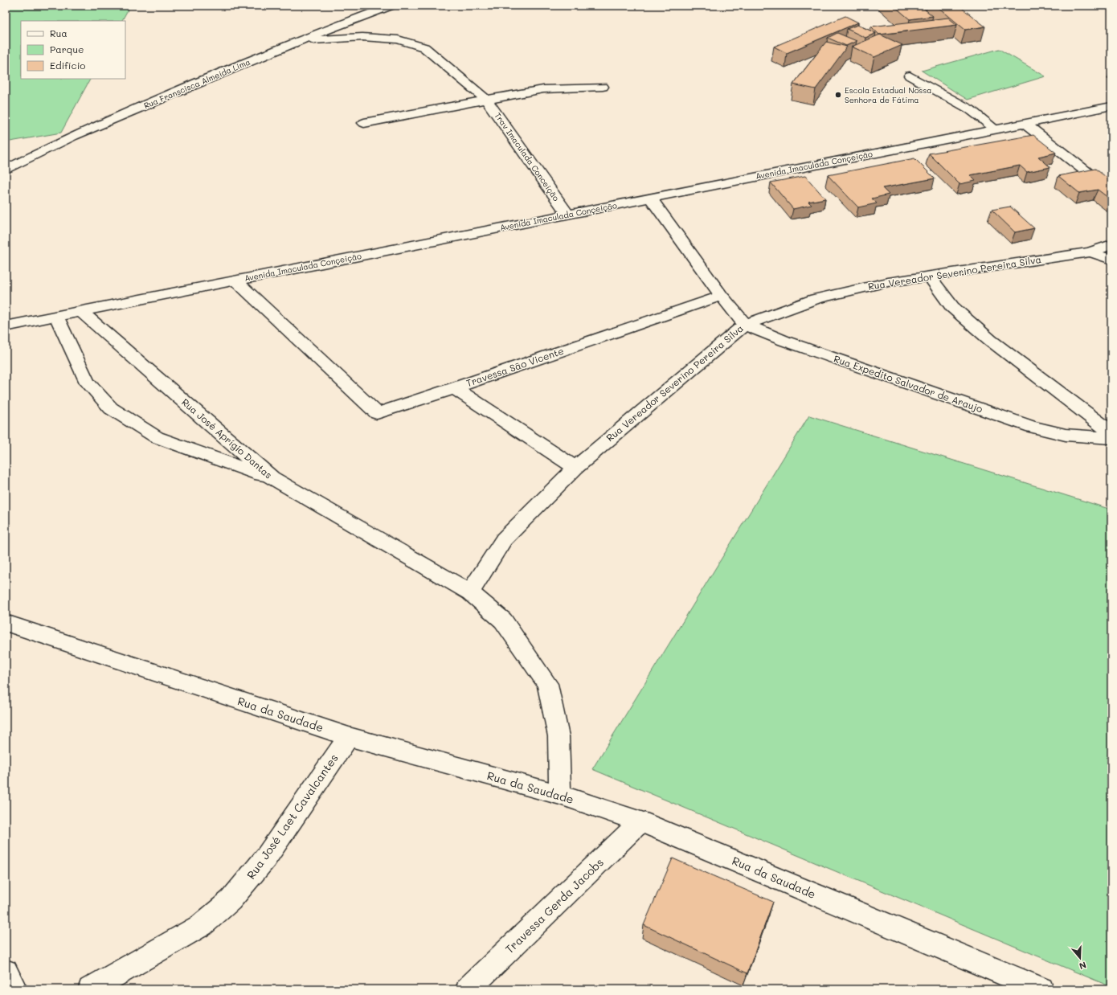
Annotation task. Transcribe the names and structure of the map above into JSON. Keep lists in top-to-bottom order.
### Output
{
  "streets": {
    "street": [
      "Rua Franscisca Almeida Lima",
      "Trav Imaculada Conceição",
      "Avenida Imaculada Conçeição",
      "Rua Vereador Severino Pereira Silva",
      "Travessa São Vicente",
      "Rua Expedito Salvador de Araujo",
      "Rua José Aprígio Dantas",
      "Rua da Saudade",
      "Rua José Laet Cavalcantes",
      "Travessa Gerda Jacobs"
    ]
  },
  "crossings": [
    ["Rua Franscisca Almeida Lima", "Trav Imaculada Conceição"],
    ["Trav Imaculada Conceição", "Avenida Imaculada Conçeição"],
    ["Avenida Imaculada Conçeição", "Travessa São Vicente"],
    ["Avenida Imaculada Conçeição", "Rua José Aprígio Dantas"],
    ["Rua Vereador Severino Pereira Silva", "Rua Expedito Salvador de Araujo"],
    ["Rua Vereador Severino Pereira Silva", "Rua José Aprígio Dantas"],
    ["Travessa São Vicente", "Rua Expedito Salvador de Araujo"],
    ["Rua da Saudade", "Rua José Laet Cavalcantes"],
    ["Rua da Saudade", "Travessa Gerda Jacobs"]
  ],
  "places": ["Escola Estadual Nossa Senhora de Fátima"],
  "legend": ["Rua", "Parque", "Edifício"],
  "north": "bottom"
}
